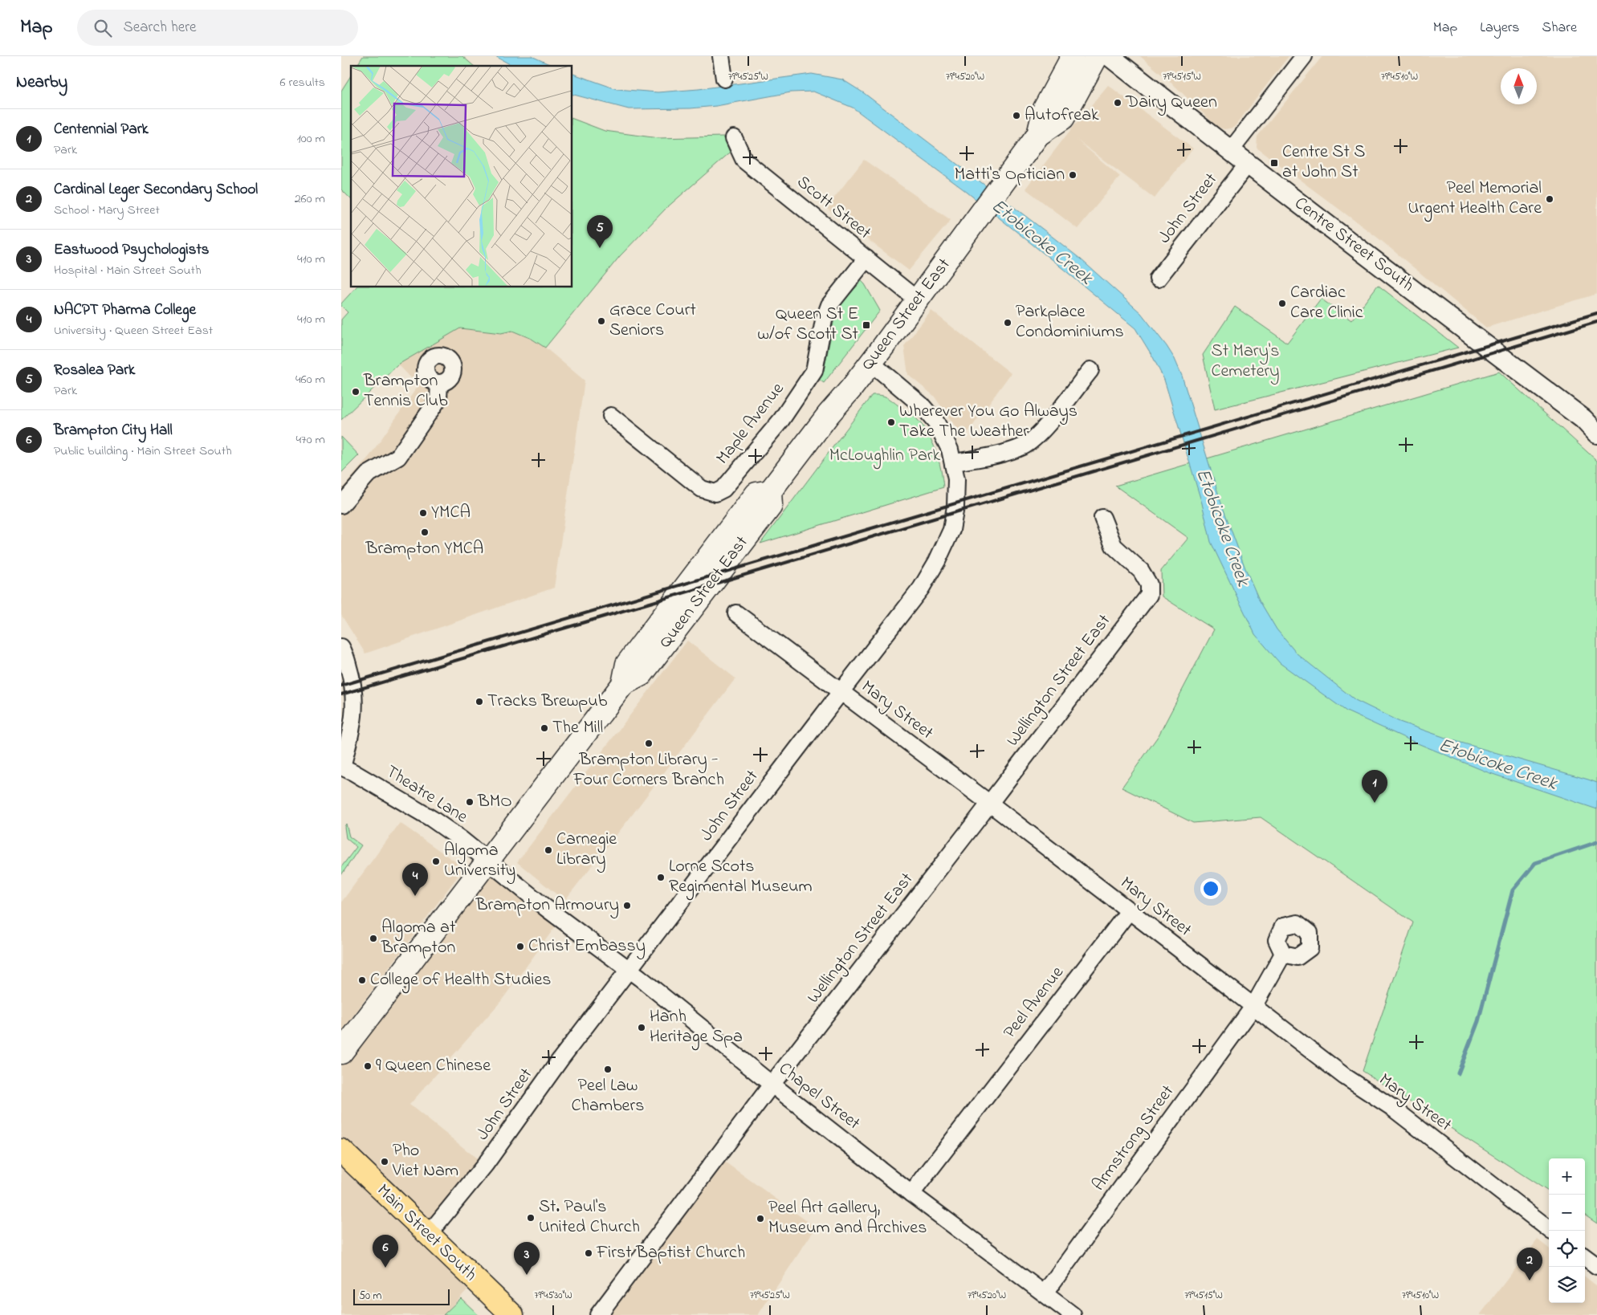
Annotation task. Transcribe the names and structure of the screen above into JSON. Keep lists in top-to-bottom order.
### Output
{
  "streets": {
    "main road": ["Queen Street East", "Main Street South"],
    "street": [
      "Scott Street",
      "John Street",
      "Centre Street South",
      "Maple Avenue",
      "Wellington Street East",
      "Mary Street",
      "Theatre Lane",
      "Peel Avenue",
      "Chapel Street",
      "Armstrong Street"
    ]
  },
  "crossings": [
    ["Scott Street", "Queen Street East"],
    ["Scott Street", "Maple Avenue"],
    ["John Street", "Centre Street South"],
    ["John Street", "Queen Street East"],
    ["John Street", "Mary Street"],
    ["John Street", "Chapel Street"],
    ["John Street", "Main Street South"],
    ["Queen Street East", "Theatre Lane"],
    ["Queen Street East", "Chapel Street"],
    ["Wellington Street East", "Mary Street"],
    ["Wellington Street East", "Chapel Street"],
    ["Mary Street", "Peel Avenue"],
    ["Mary Street", "Armstrong Street"],
    ["Theatre Lane", "Chapel Street"],
    ["Peel Avenue", "Chapel Street"],
    ["Chapel Street", "Armstrong Street"]
  ],
  "water": ["Etobicoke Creek"],
  "parks": ["St Mary's Cemetery", "McLoughlin Park"],
  "places": {
    "other": [
      "Dairy Queen",
      "Autofreak",
      "Matti's Optician",
      "Peel Memorial Urgent Health Care",
      "Cardiac Care Clinic",
      "Grace Court Seniors",
      "Parkplace Condominiums",
      "Brampton Tennis Club",
      "Wherever You Go Always Take The Weather",
      "YMCA",
      "Brampton YMCA",
      "Tracks Brewpub",
      "The Mill",
      "Brampton Library - Four Corners Branch",
      "BMO",
      "Carnegie Library",
      "Algoma University",
      "Lorne Scots Regimental Museum",
      "Brampton Armoury",
      "Algoma at Brampton",
      "Christ Embassy",
      "College of Health Studies",
      "Hanh Heritage Spa",
      "9 Queen Chinese",
      "Peel Law Chambers",
      "Pho Viet Nam",
      "St. Paul's United Church",
      "Peel Art Gallery, Museum and Archives",
      "First Baptist Church"
    ],
    "transit": ["Centre St S at John St", "Queen St E w/of Scott St"]
  },
  "scale_bar": "50 m",
  "north": "top",
  "page": {
    "header": "Map",
    "search": "Search here",
    "nav": ["Map", "Layers", "Share"],
    "heading": ["Nearby", "6 results"],
    "list": [
      {
        "mark": "1",
        "name": "Centennial Park",
        "note": "Park",
        "value": "100 m"
      },
      {
        "mark": "2",
        "name": "Cardinal Leger Secondary School",
        "note": "School · Mary Street",
        "value": "260 m"
      },
      {
        "mark": "3",
        "name": "Eastwood Psychologists",
        "note": "Hospital · Main Street South",
        "value": "410 m"
      },
      {
        "mark": "4",
        "name": "NACPT Pharma College",
        "note": "University · Queen Street East",
        "value": "410 m"
      },
      {
        "mark": "5",
        "name": "Rosalea Park",
        "note": "Park",
        "value": "460 m"
      },
      {
        "mark": "6",
        "name": "Brampton City Hall",
        "note": "Public building · Main Street South",
        "value": "470 m"
      }
    ],
    "pins": [
      "5",
      "1",
      "4",
      "6",
      "3",
      "2"
    ],
    "map_buttons": ["+", "−"],
    "scale": "50 m"
  },
  "coordinates": [
    "79°45'25\"W",
    "79°45'20\"W",
    "79°45'15\"W",
    "79°45'10\"W",
    "79°45'30\"W"
  ]
}
